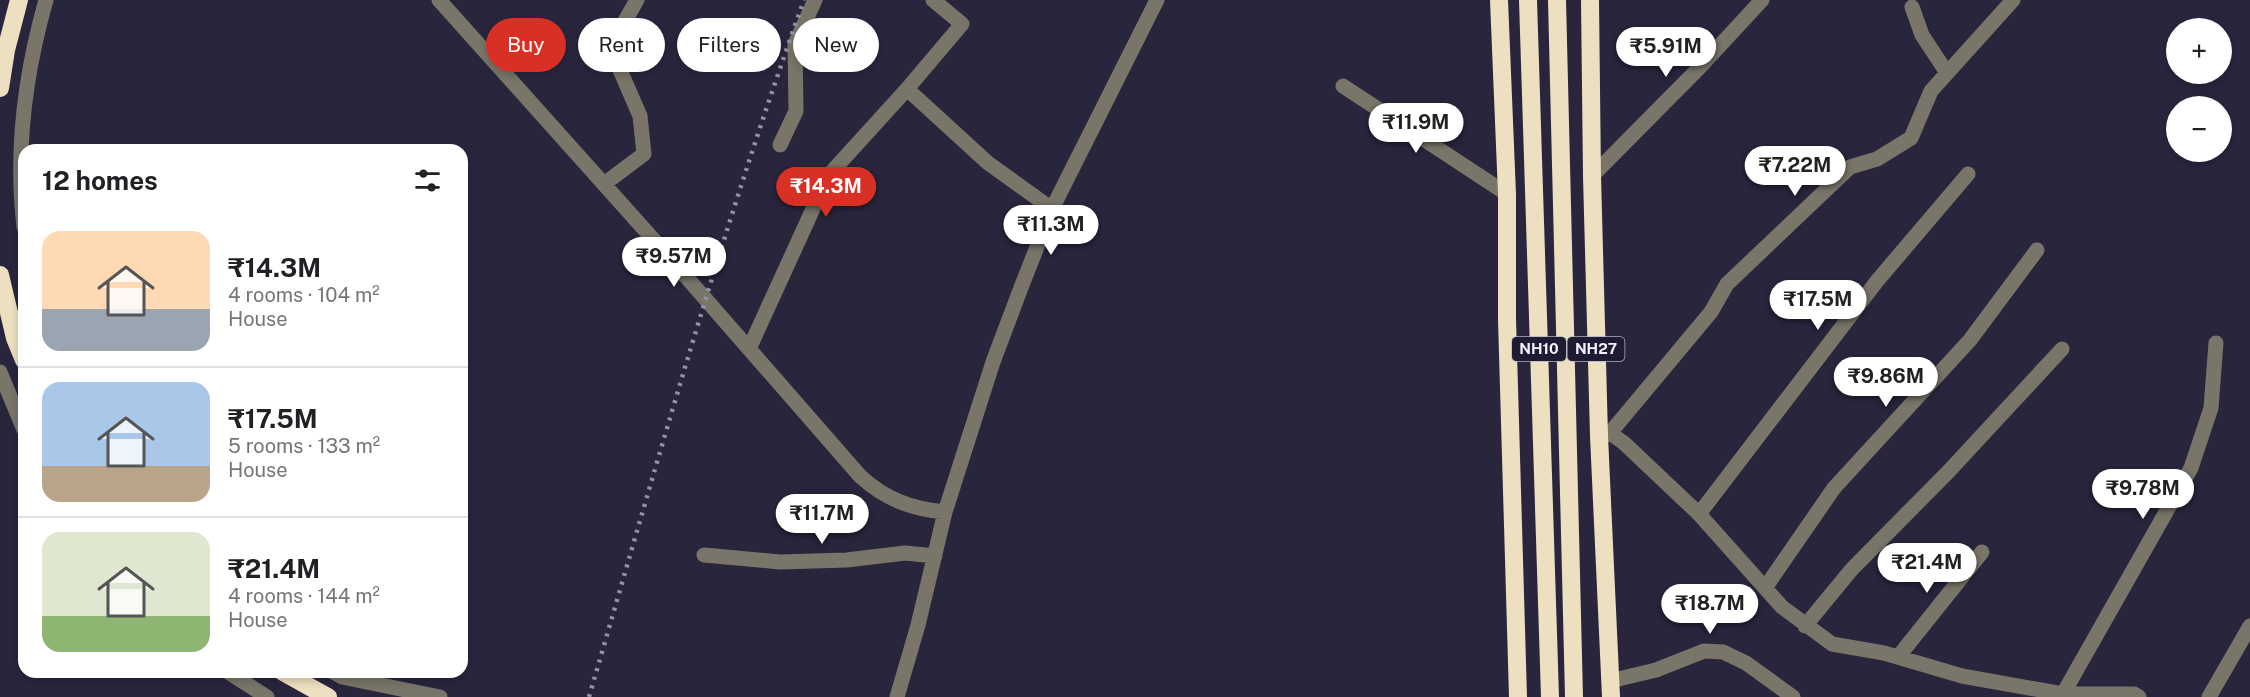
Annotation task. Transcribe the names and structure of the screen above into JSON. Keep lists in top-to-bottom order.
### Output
{
  "streets": {
    "highway": ["NH10", "NH27"]
  },
  "page": {
    "map_buttons": ["+", "−"],
    "chip": [
      "Buy",
      "Rent",
      "Filters",
      "New"
    ],
    "price": [
      "₹5.91M",
      "₹11.9M",
      "₹7.22M",
      "₹14.3M",
      "₹11.3M",
      "₹9.57M",
      "₹17.5M",
      "₹9.86M",
      "₹9.78M",
      "₹11.7M",
      "₹21.4M",
      "₹18.7M"
    ],
    "heading": "12 homes",
    "list": [
      {
        "name": "₹14.3M",
        "note": "4 rooms · 104 m² · House"
      },
      {
        "name": "₹17.5M",
        "note": "5 rooms · 133 m² · House"
      },
      {
        "name": "₹21.4M",
        "note": "4 rooms · 144 m² · House"
      }
    ]
  }
}
